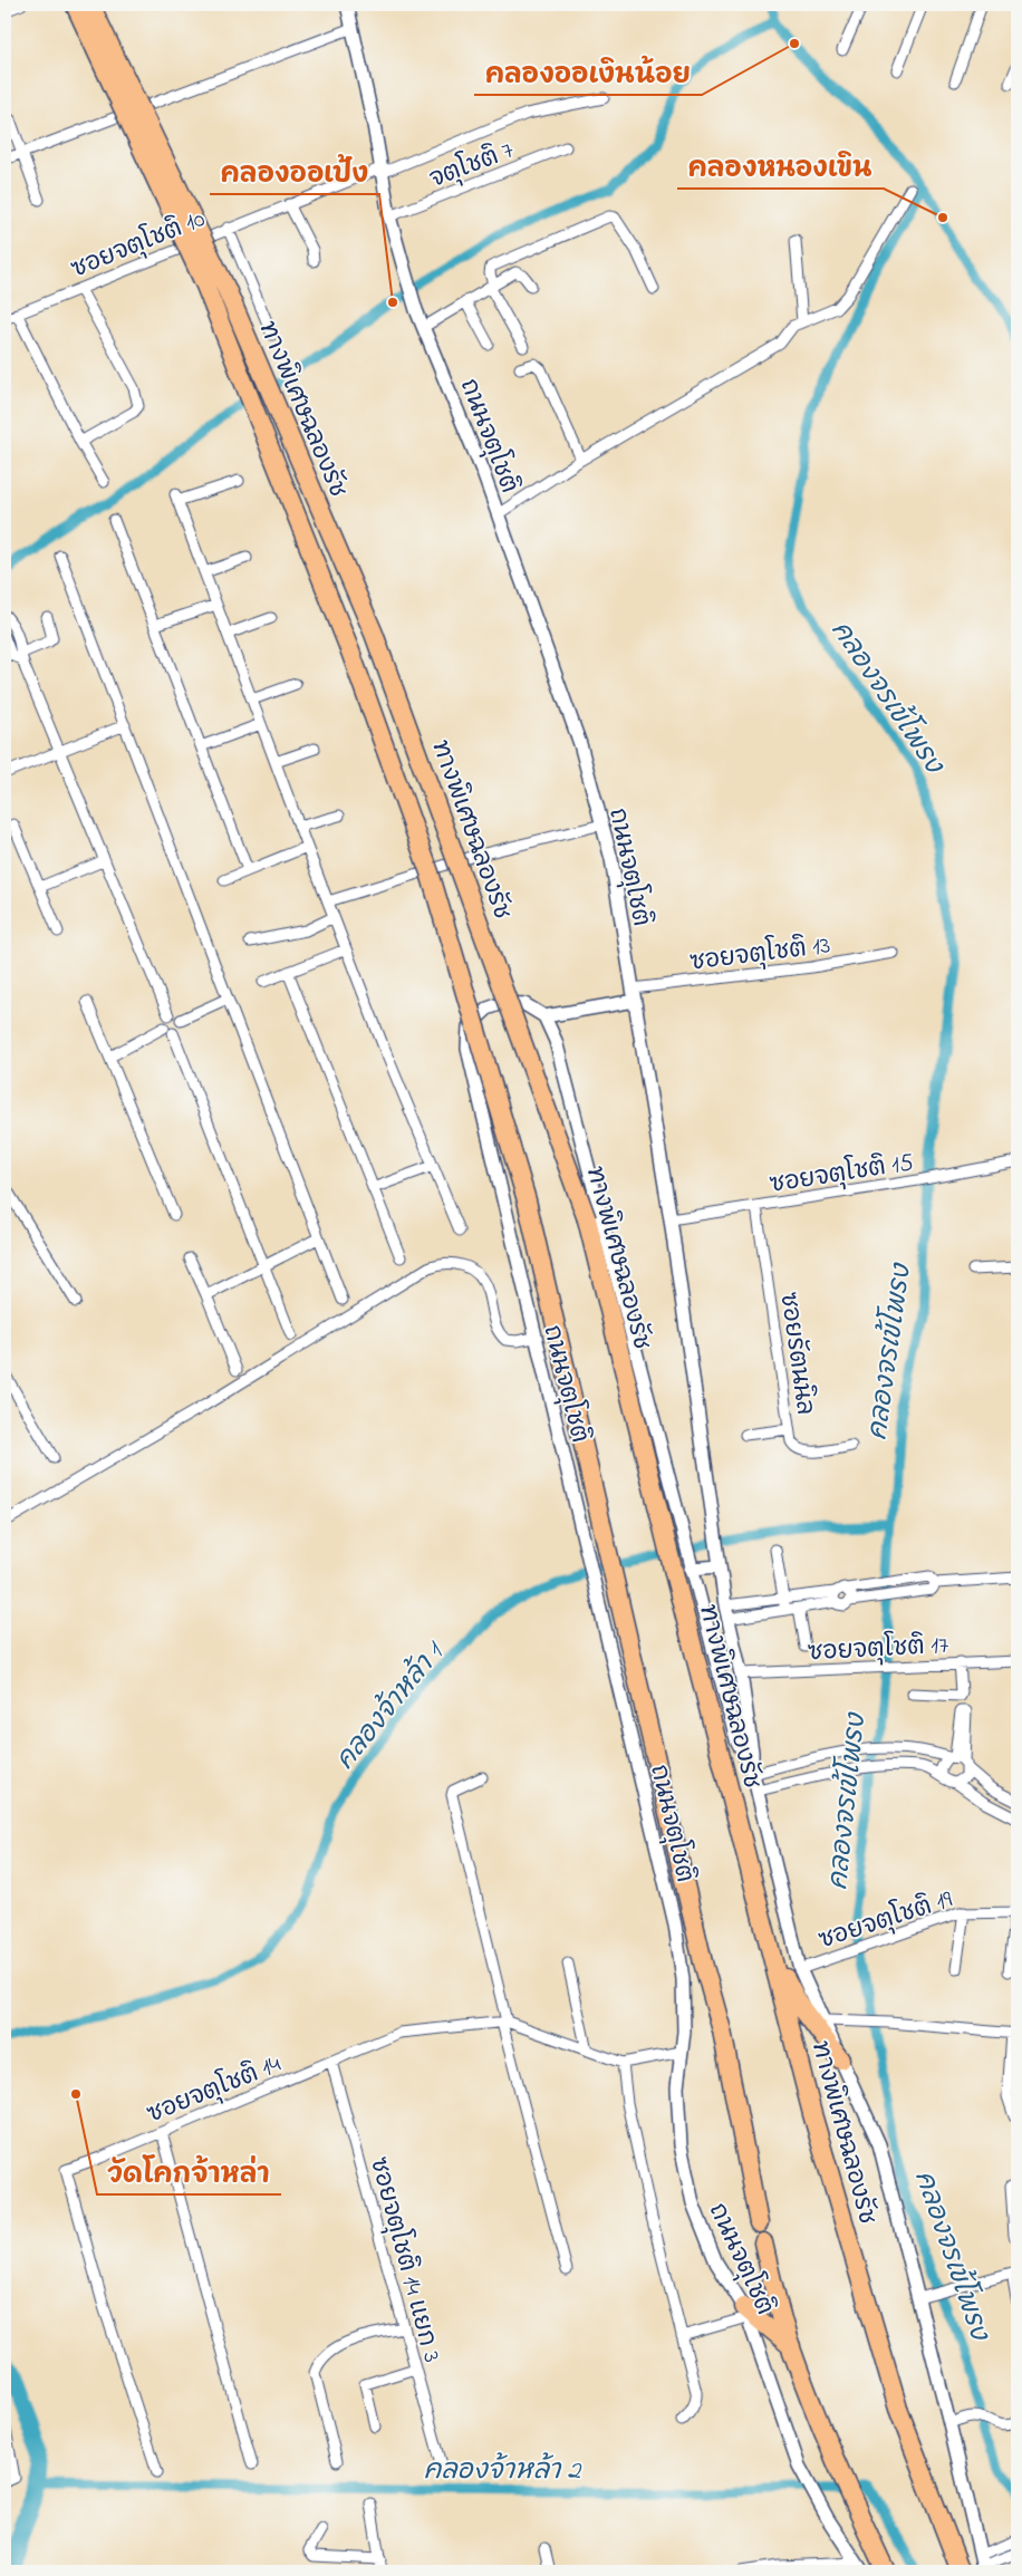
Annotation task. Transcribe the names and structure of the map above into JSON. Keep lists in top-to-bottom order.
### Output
{
  "streets": {
    "highway": ["ทางพิเศษฉลองรัช"],
    "street": [
      "จตุโชติ 7",
      "ซอยจตุโชติ 10",
      "ถนนจตุโชติ",
      "ซอยจตุโชติ 13",
      "ซอยจตุโชติ 15",
      "ซอยรัตนนิล",
      "ซอยจตุโชติ 17",
      "ซอยจตุโชติ 19",
      "ซอยจตุโชติ 14",
      "ซอยจตุโชติ 14 แยก 3"
    ]
  },
  "crossings": [
    ["จตุโชติ 7", "ถนนจตุโชติ"],
    ["ซอยจตุโชติ 10", "ถนนจตุโชติ"],
    ["ทางพิเศษฉลองรัช", "ถนนจตุโชติ"],
    ["ถนนจตุโชติ", "ซอยจตุโชติ 13"],
    ["ถนนจตุโชติ", "ซอยจตุโชติ 15"],
    ["ถนนจตุโชติ", "ซอยจตุโชติ 17"],
    ["ถนนจตุโชติ", "ซอยจตุโชติ 19"],
    ["ถนนจตุโชติ", "ซอยจตุโชติ 14"],
    ["ซอยจตุโชติ 15", "ซอยรัตนนิล"],
    ["ซอยจตุโชติ 14", "ซอยจตุโชติ 14 แยก 3"]
  ],
  "water": ["คลองจรเข้โพรง", "คลองจ้าหล้า 1", "คลองจ้าหล้า 2"],
  "places": [
    "คลองออเงินน้อย",
    "คลองหนองเขิน",
    "คลองออเป้ง",
    "วัดโคกจ้าหล่า"
  ]
}
